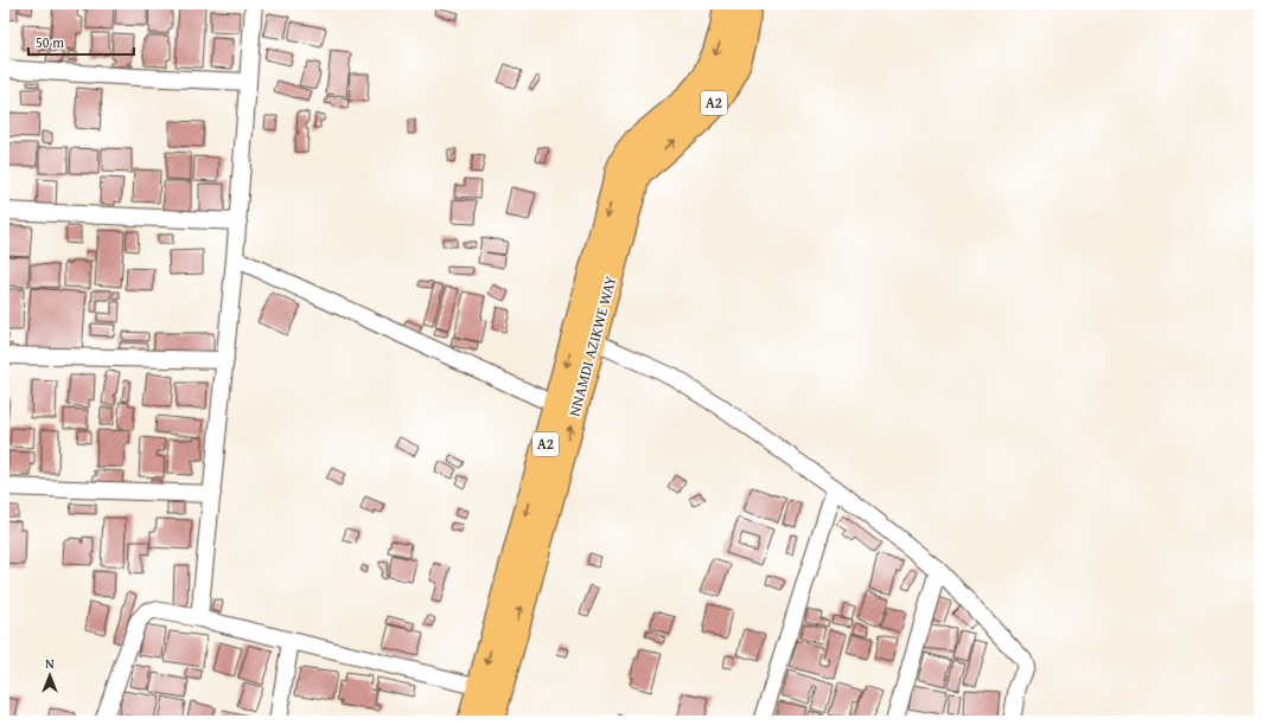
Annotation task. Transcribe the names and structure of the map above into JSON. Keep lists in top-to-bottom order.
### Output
{
  "streets": {
    "highway": ["A2", "NNAMDI AZIKWE WAY"]
  },
  "scale_bar": "50 m",
  "north": "top"
}
